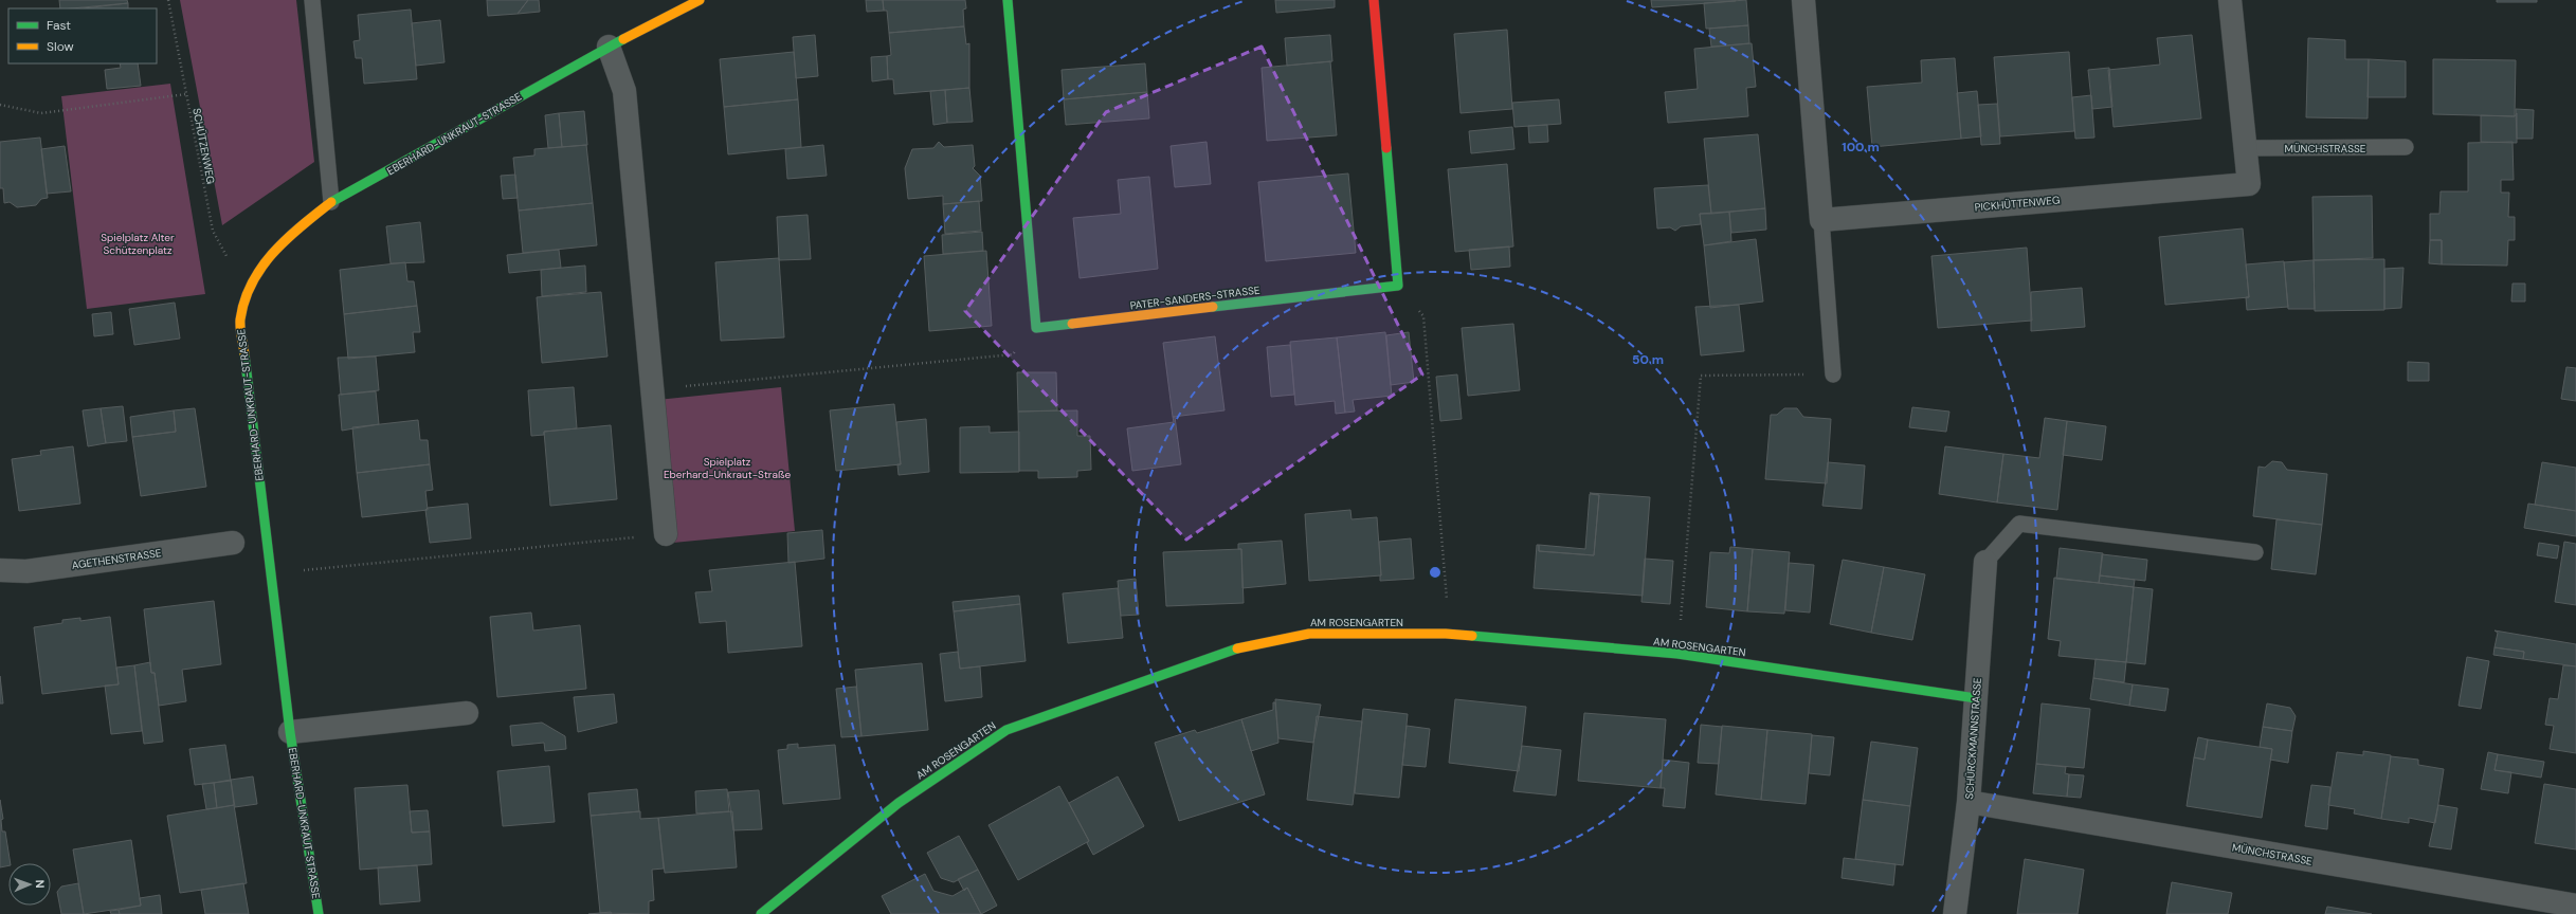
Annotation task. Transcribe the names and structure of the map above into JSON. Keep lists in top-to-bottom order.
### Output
{
  "streets": {
    "street": [
      "EBERHARD-UNKRAUT-STRASSE",
      "MÜNCHSTRASSE",
      "PICKHÜTTENWEG",
      "PATER-SANDERS-STRASSE",
      "AGETHENSTRASSE",
      "AM ROSENGARTEN",
      "SCHÜRCKMANNSTRASSE"
    ],
    "path": ["SCHÜTZENWEG"]
  },
  "crossings": [
    ["EBERHARD-UNKRAUT-STRASSE", "SCHÜTZENWEG"],
    ["MÜNCHSTRASSE", "PICKHÜTTENWEG"],
    ["MÜNCHSTRASSE", "SCHÜRCKMANNSTRASSE"],
    ["AM ROSENGARTEN", "SCHÜRCKMANNSTRASSE"]
  ],
  "parks": ["Spielplatz Alter Schützenplatz", "Spielplatz Eberhard-Unkraut-Straße"],
  "legend": ["Fast", "Slow"],
  "north": "right",
  "rings": ["100 m", "50 m"]
}
